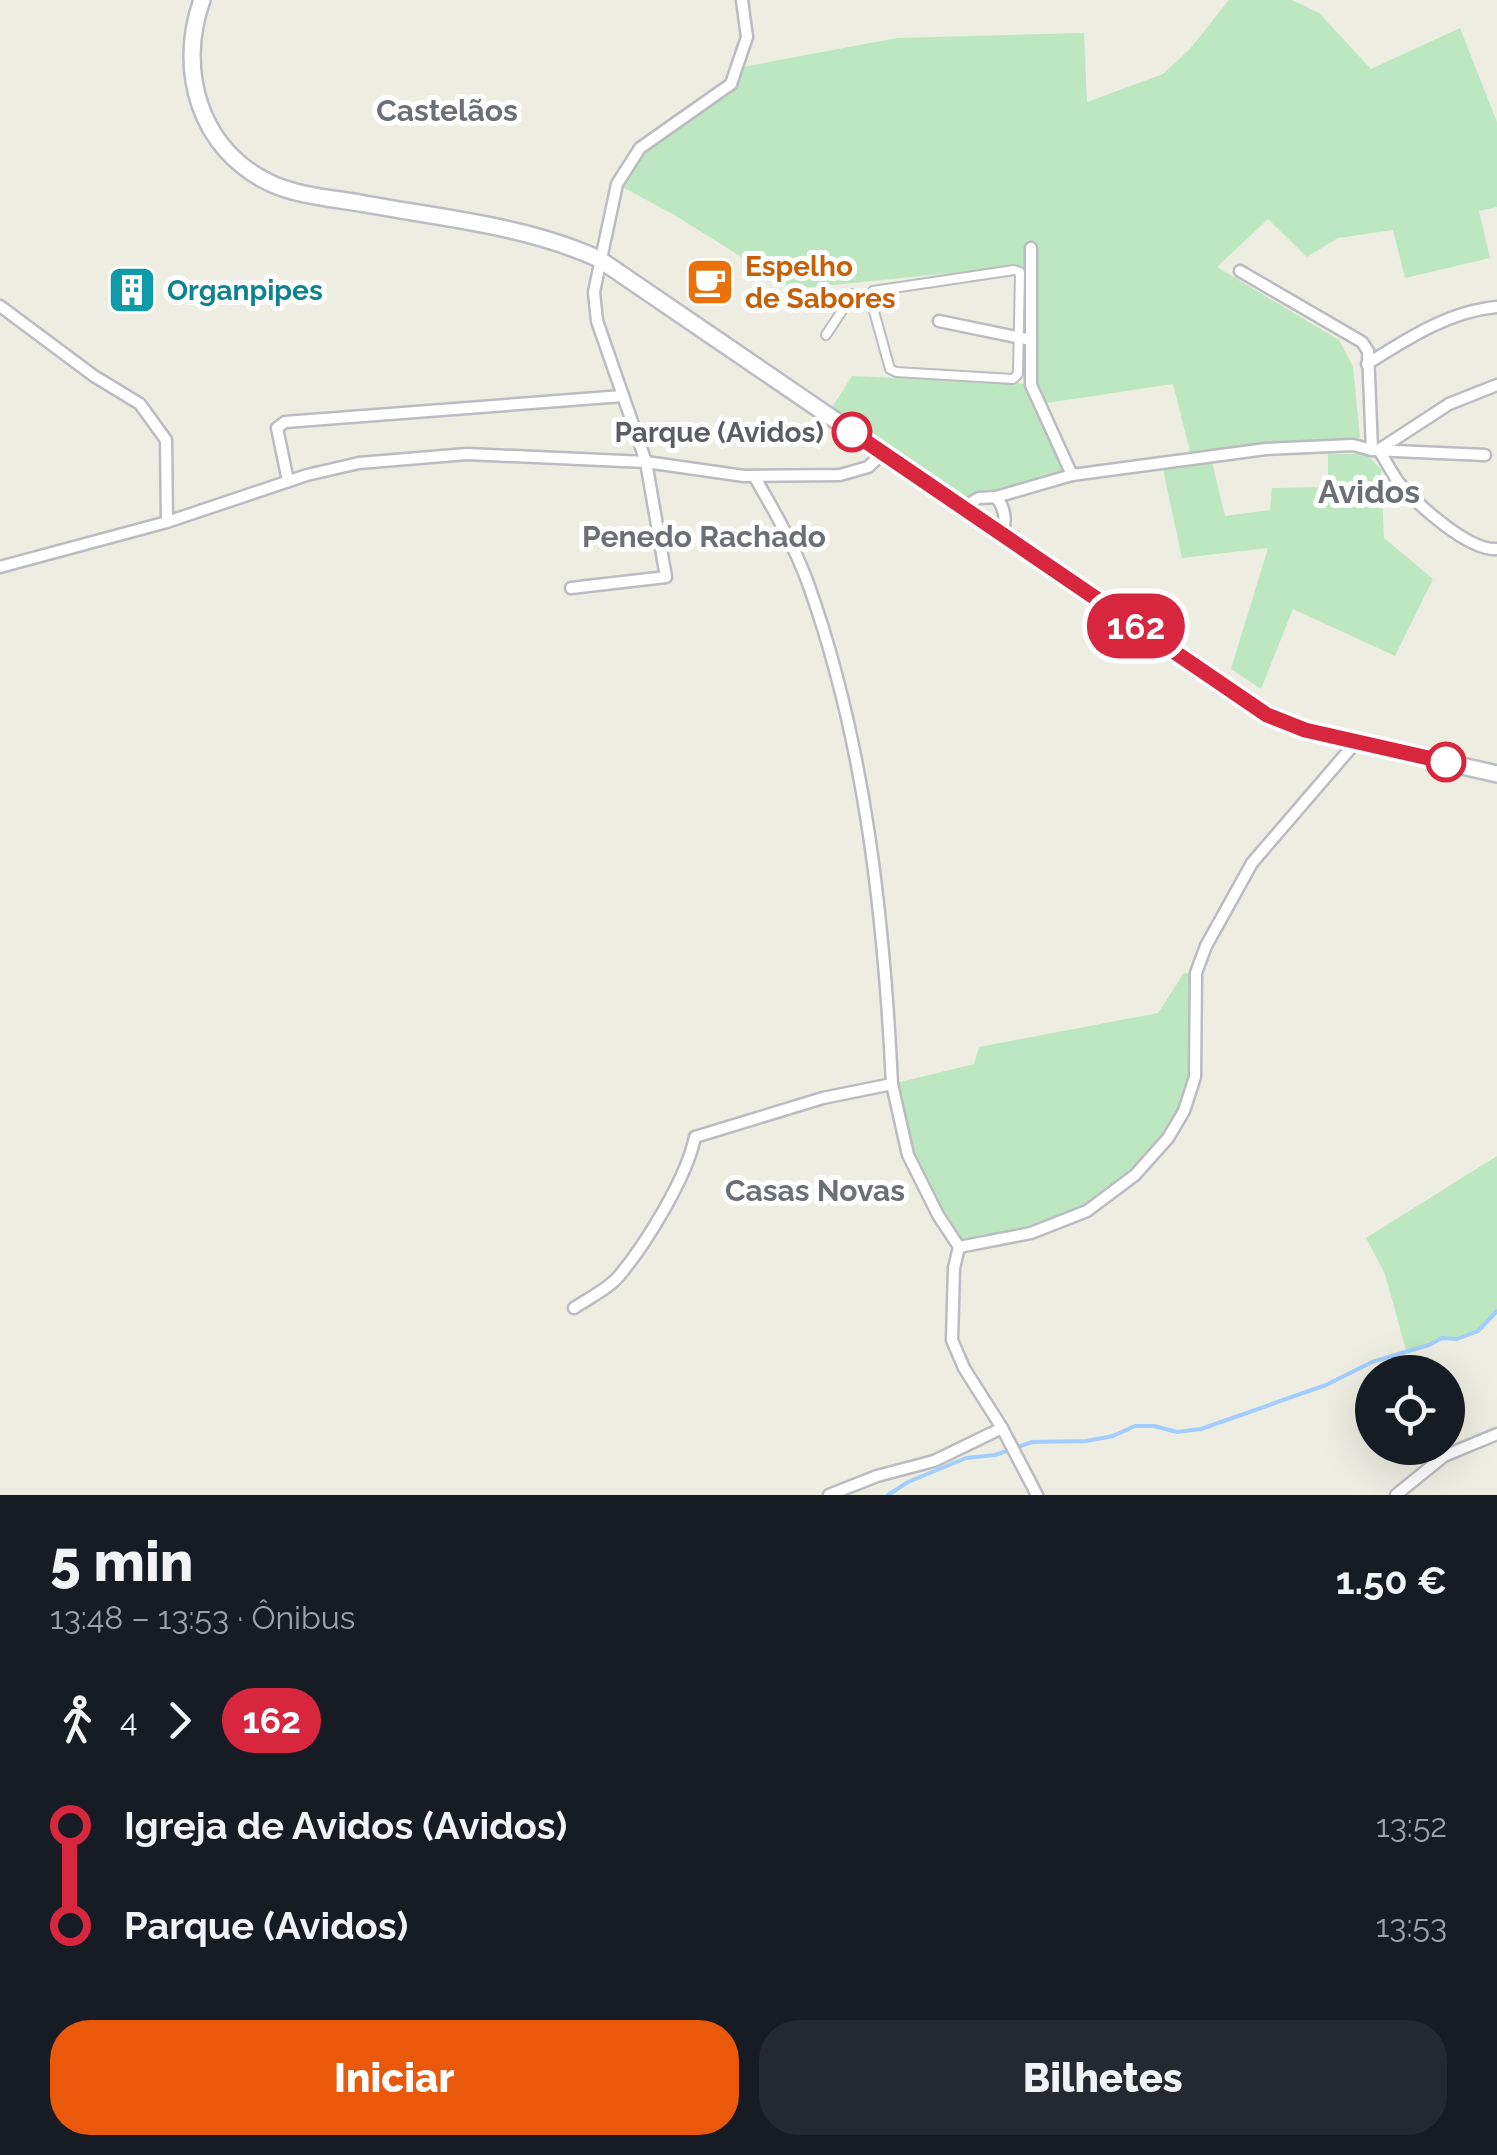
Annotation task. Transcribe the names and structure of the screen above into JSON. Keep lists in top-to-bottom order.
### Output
{
  "districts": [
    "Castelãos",
    "Avidos",
    "Penedo Rachado",
    "Casas Novas"
  ],
  "places": {
    "cafe": ["Espelho de Sabores"],
    "building": ["Organpipes"],
    "other": ["Parque (Avidos)"]
  },
  "lines": ["bus line 162"],
  "page": {
    "on_map": "162",
    "heading": ["5 min", "13:48 – 13:53 · Ônibus", "1.50 €"],
    "legs": ["4", "162"],
    "list": [
      {
        "name": "Igreja de Avidos (Avidos)",
        "value": "13:52"
      },
      {
        "name": "Parque (Avidos)",
        "value": "13:53"
      }
    ],
    "buttons": ["Iniciar", "Bilhetes"]
  }
}
